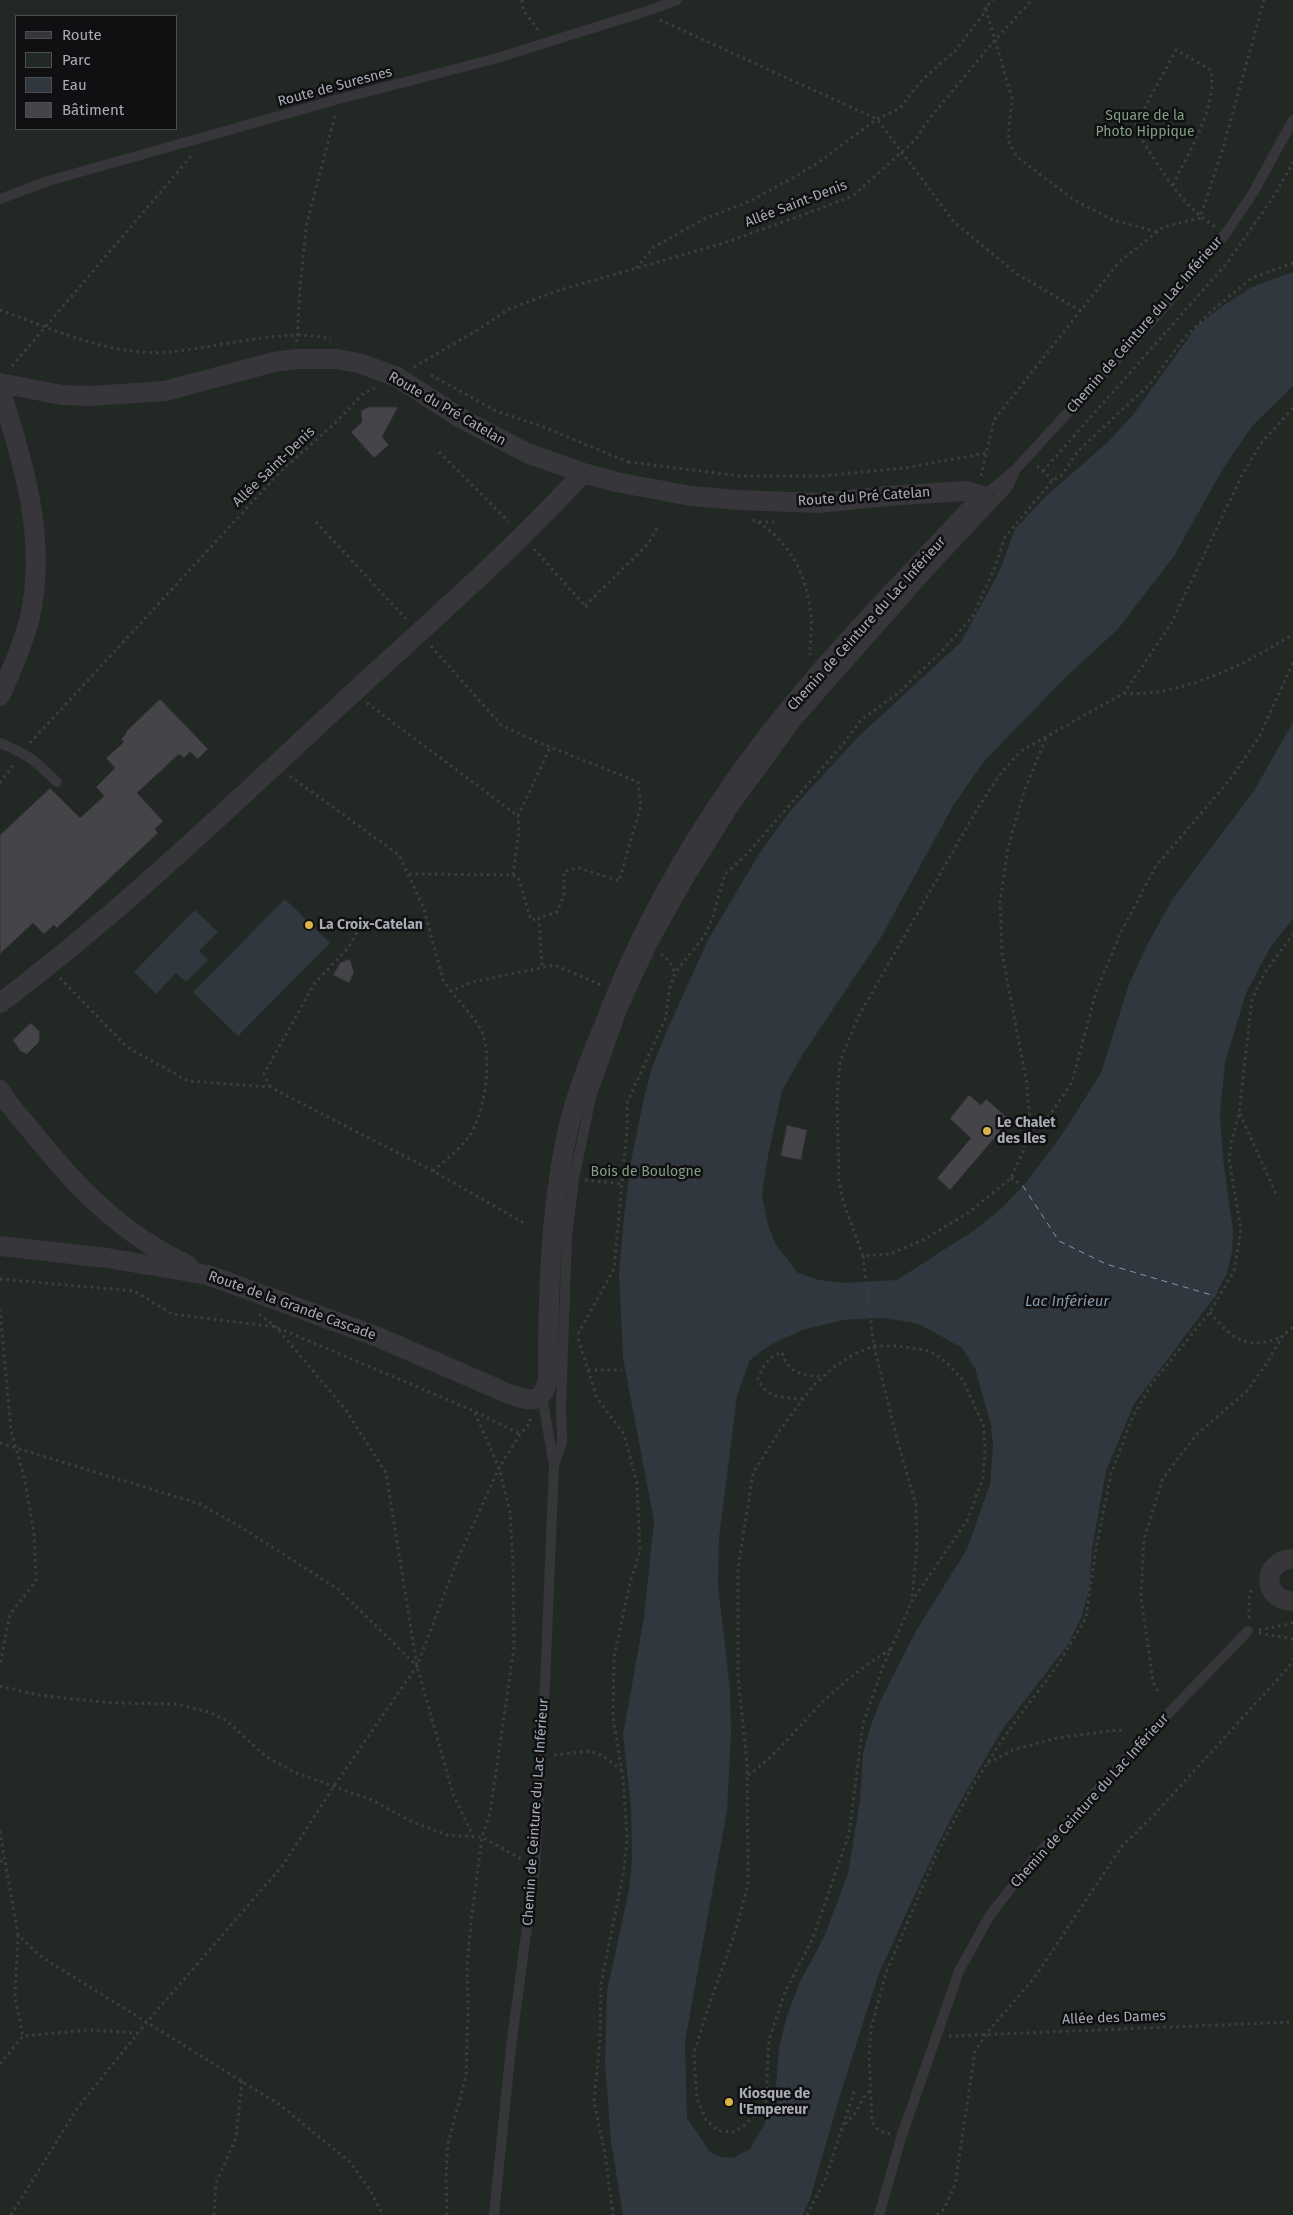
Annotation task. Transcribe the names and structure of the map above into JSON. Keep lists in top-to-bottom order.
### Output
{
  "streets": {
    "street": ["Chemin de Ceinture du Lac Inférieur", "Route du Pré Catelan", "Route de la Grande Cascade"],
    "lane": ["Route de Suresnes"],
    "path": ["Allée Saint-Denis", "Allée des Dames"]
  },
  "crossings": [
    ["Allée Saint-Denis", "Route du Pré Catelan"],
    ["Chemin de Ceinture du Lac Inférieur", "Route du Pré Catelan"],
    ["Chemin de Ceinture du Lac Inférieur", "Route de la Grande Cascade"],
    ["Chemin de Ceinture du Lac Inférieur", "Allée des Dames"]
  ],
  "water": ["Lac Inférieur"],
  "parks": ["Square de la Photo Hippique", "Bois de Boulogne"],
  "places": ["La Croix-Catelan", "Le Chalet des Iles", "Kiosque de l'Empereur"],
  "legend": [
    "Route",
    "Parc",
    "Eau",
    "Bâtiment"
  ]
}
